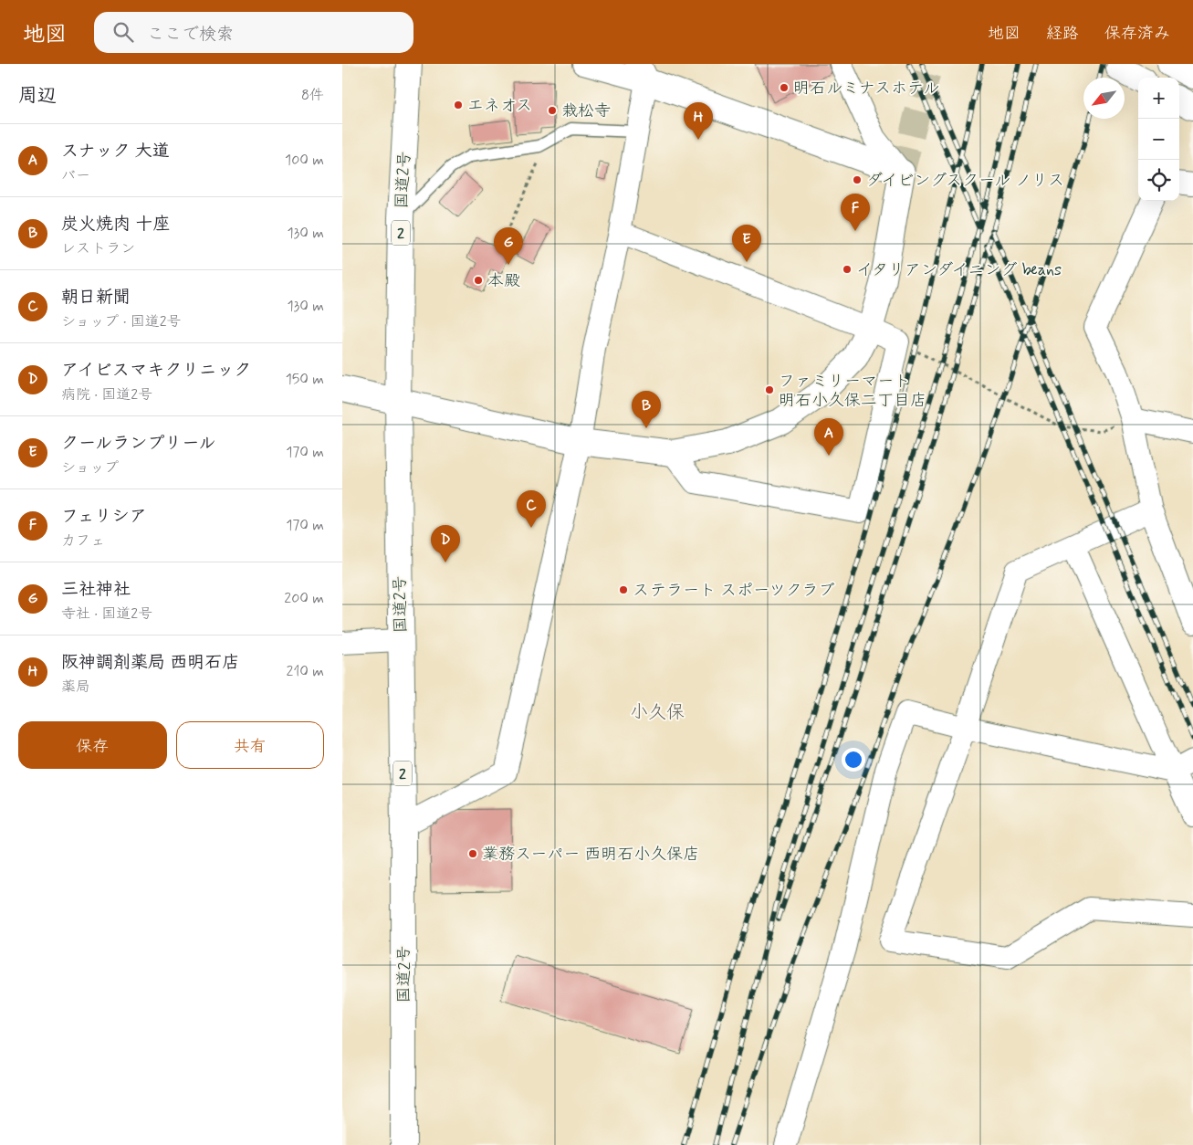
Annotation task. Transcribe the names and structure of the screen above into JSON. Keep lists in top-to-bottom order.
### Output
{
  "streets": {
    "main road": ["国道2号", "2"]
  },
  "districts": ["小久保"],
  "places": [
    "明石ルミナスホテル",
    "エネオス",
    "栽松寺",
    "ダイビングスクール ノリス",
    "イタリアンダイニング beans",
    "本殿",
    "ファミリーマート 明石小久保二丁目店",
    "ステラート スポーツクラブ",
    "業務スーパー 西明石小久保店"
  ],
  "north": "bottom left",
  "page": {
    "header": "地図",
    "search": "ここで検索",
    "nav": ["地図", "経路", "保存済み"],
    "heading": ["周辺", "8件"],
    "map_buttons": ["+", "−"],
    "pins": [
      "H",
      "F",
      "E",
      "G",
      "B",
      "A",
      "C",
      "D"
    ],
    "list": [
      {
        "mark": "A",
        "name": "スナック 大道",
        "note": "バー",
        "value": "100 m"
      },
      {
        "mark": "B",
        "name": "炭火焼肉 十座",
        "note": "レストラン",
        "value": "130 m"
      },
      {
        "mark": "C",
        "name": "朝日新聞",
        "note": "ショップ · 国道2号",
        "value": "130 m"
      },
      {
        "mark": "D",
        "name": "アイビスマキクリニック",
        "note": "病院 · 国道2号",
        "value": "150 m"
      },
      {
        "mark": "E",
        "name": "クールランプリール",
        "note": "ショップ",
        "value": "170 m"
      },
      {
        "mark": "F",
        "name": "フェリシア",
        "note": "カフェ",
        "value": "170 m"
      },
      {
        "mark": "G",
        "name": "三社神社",
        "note": "寺社 · 国道2号",
        "value": "200 m"
      },
      {
        "mark": "H",
        "name": "阪神調剤薬局 西明石店",
        "note": "薬局",
        "value": "210 m"
      }
    ],
    "buttons": ["保存", "共有"]
  }
}
